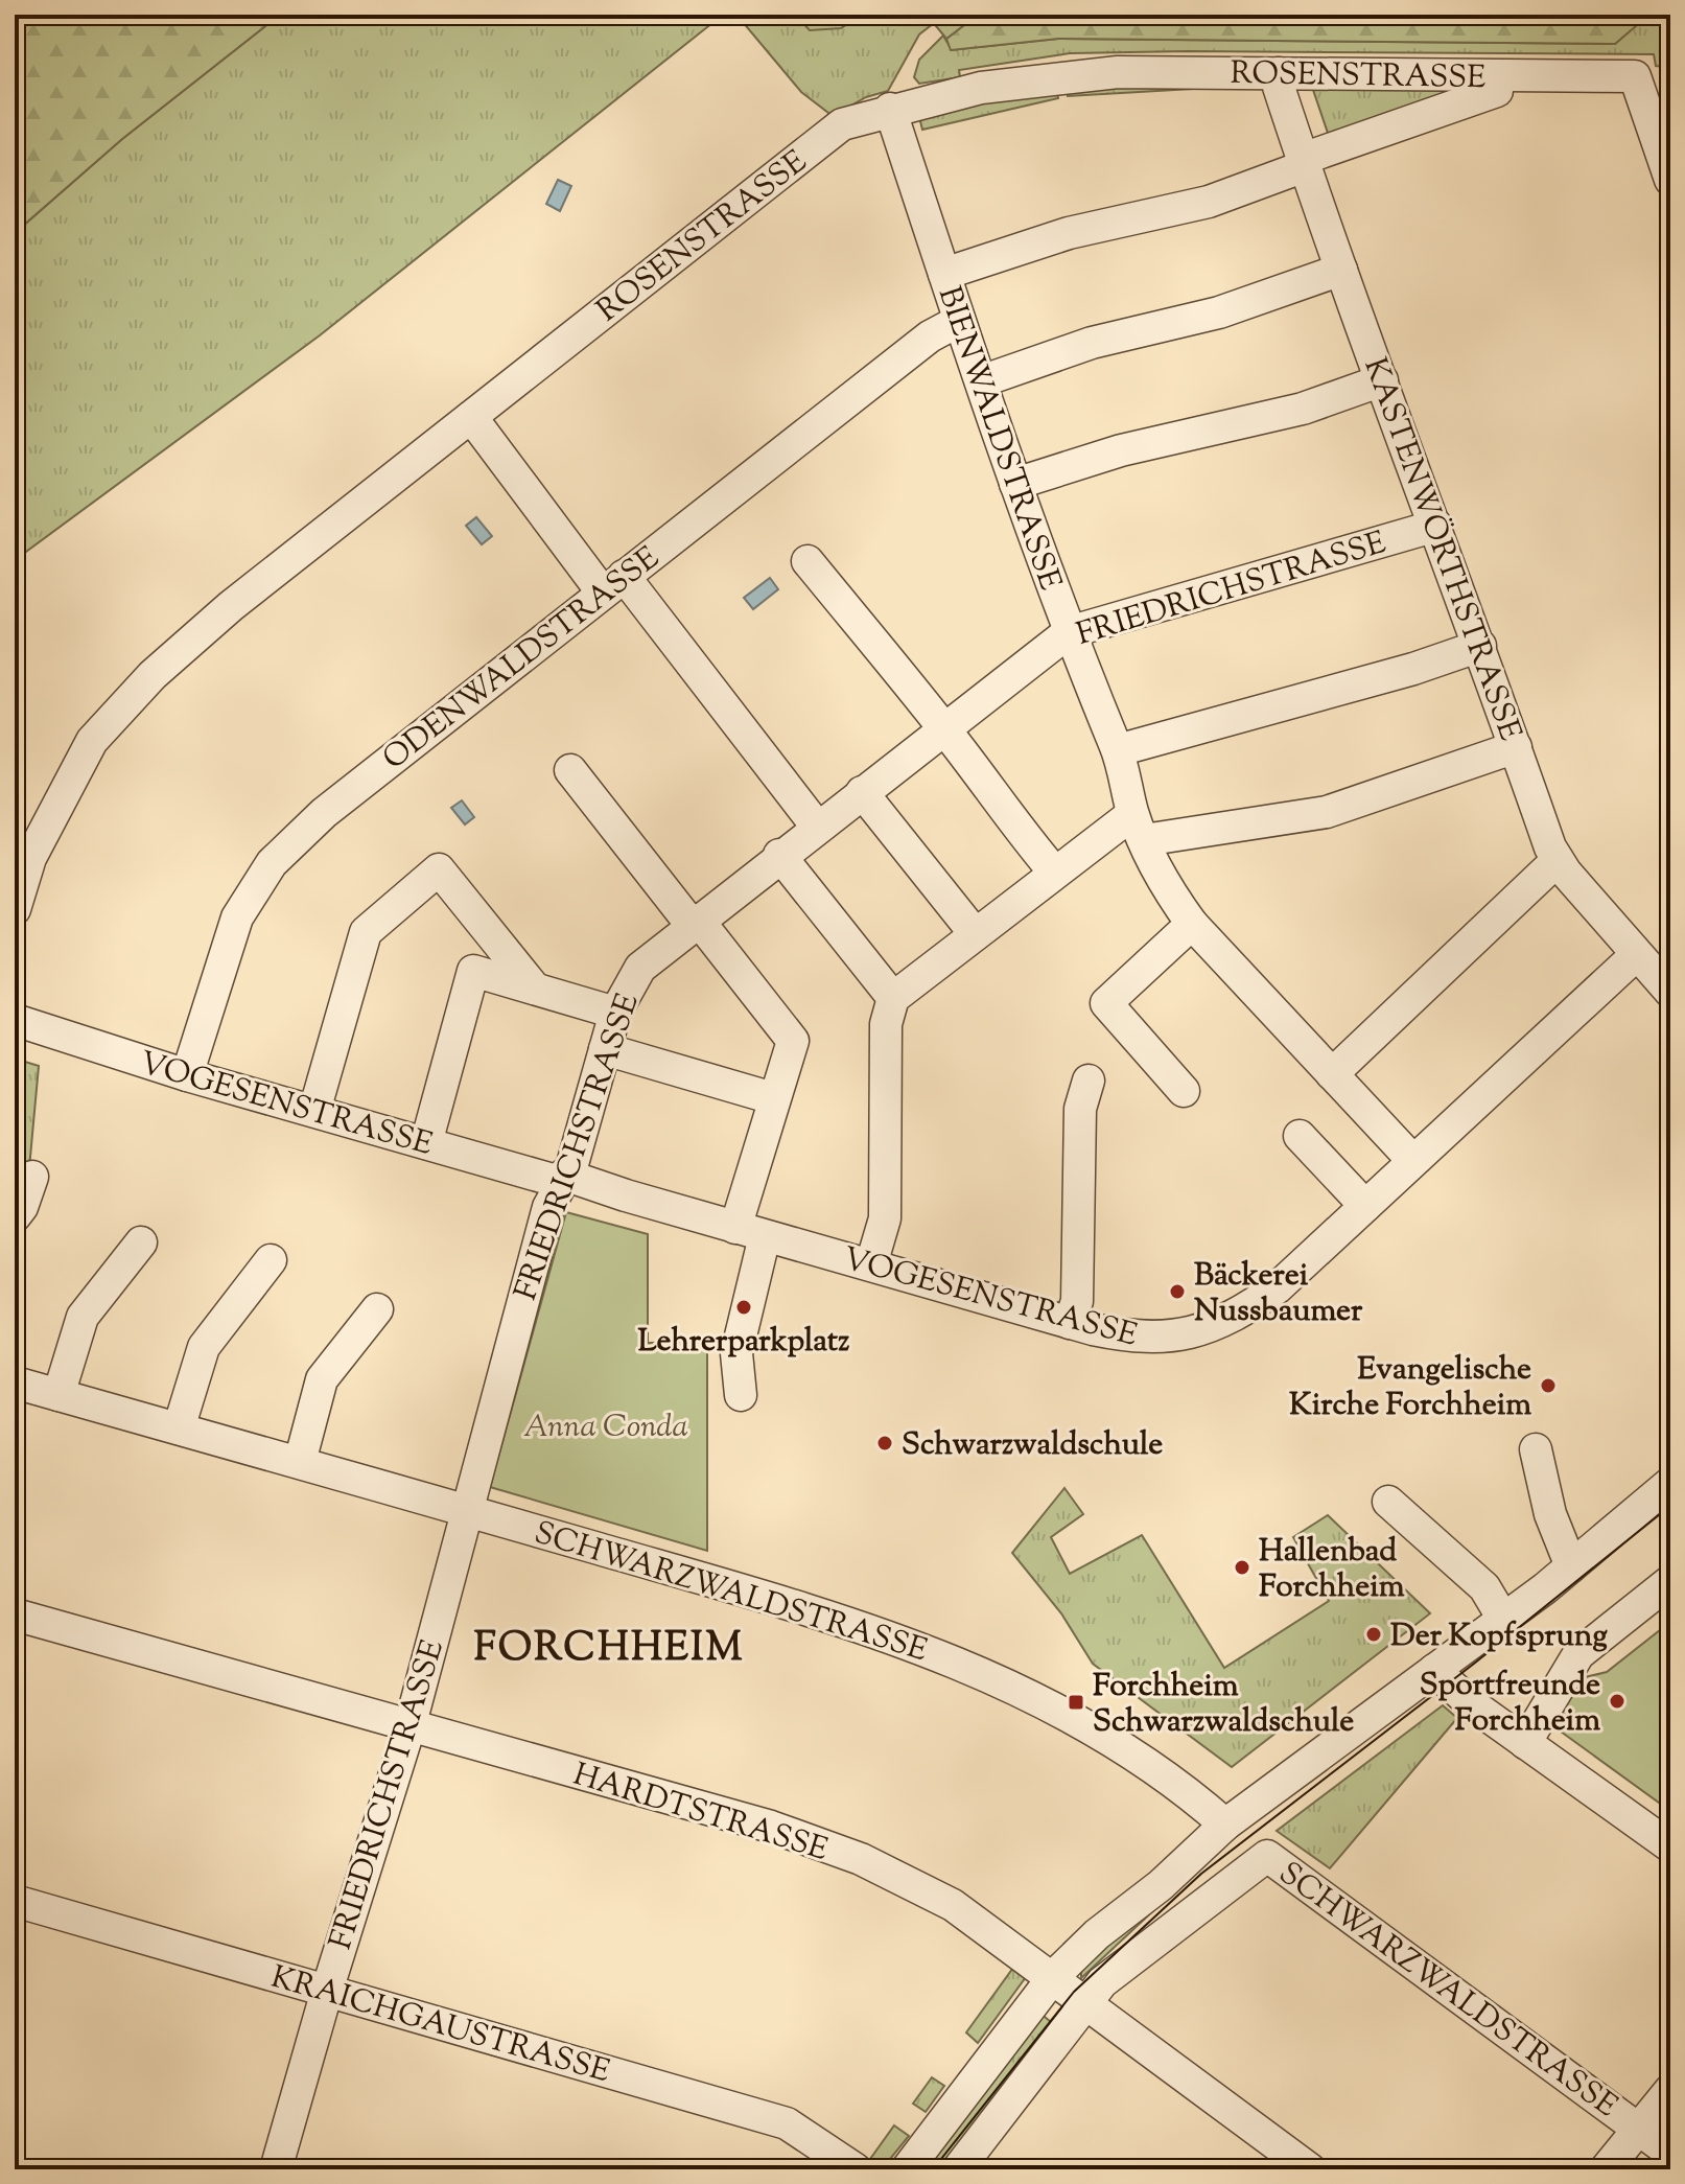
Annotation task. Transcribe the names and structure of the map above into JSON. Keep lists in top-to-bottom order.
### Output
{
  "streets": {
    "street": [
      "ROSENSTRASSE",
      "BIENWALDSTRASSE",
      "KASTENWÖRTHSTRASSE",
      "FRIEDRICHSTRASSE",
      "ODENWALDSTRASSE",
      "VOGESENSTRASSE",
      "SCHWARZWALDSTRASSE",
      "HARDTSTRASSE",
      "KRAICHGAUSTRASSE"
    ]
  },
  "crossings": [
    ["ROSENSTRASSE", "BIENWALDSTRASSE"],
    ["ROSENSTRASSE", "KASTENWÖRTHSTRASSE"],
    ["BIENWALDSTRASSE", "FRIEDRICHSTRASSE"],
    ["BIENWALDSTRASSE", "ODENWALDSTRASSE"],
    ["BIENWALDSTRASSE", "VOGESENSTRASSE"],
    ["KASTENWÖRTHSTRASSE", "FRIEDRICHSTRASSE"],
    ["KASTENWÖRTHSTRASSE", "VOGESENSTRASSE"],
    ["FRIEDRICHSTRASSE", "VOGESENSTRASSE"],
    ["FRIEDRICHSTRASSE", "SCHWARZWALDSTRASSE"],
    ["FRIEDRICHSTRASSE", "HARDTSTRASSE"],
    ["FRIEDRICHSTRASSE", "KRAICHGAUSTRASSE"],
    ["ODENWALDSTRASSE", "VOGESENSTRASSE"],
    ["SCHWARZWALDSTRASSE", "HARDTSTRASSE"]
  ],
  "districts": ["FORCHHEIM"],
  "parks": ["Anna Conda"],
  "places": {
    "other": [
      "Bäckerei Nussbaumer",
      "Lehrerparkplatz",
      "Evangelische Kirche Forchheim",
      "Schwarzwaldschule",
      "Hallenbad Forchheim",
      "Der Kopfsprung",
      "Sportfreunde Forchheim"
    ],
    "transit": ["Forchheim Schwarzwaldschule"]
  }
}
